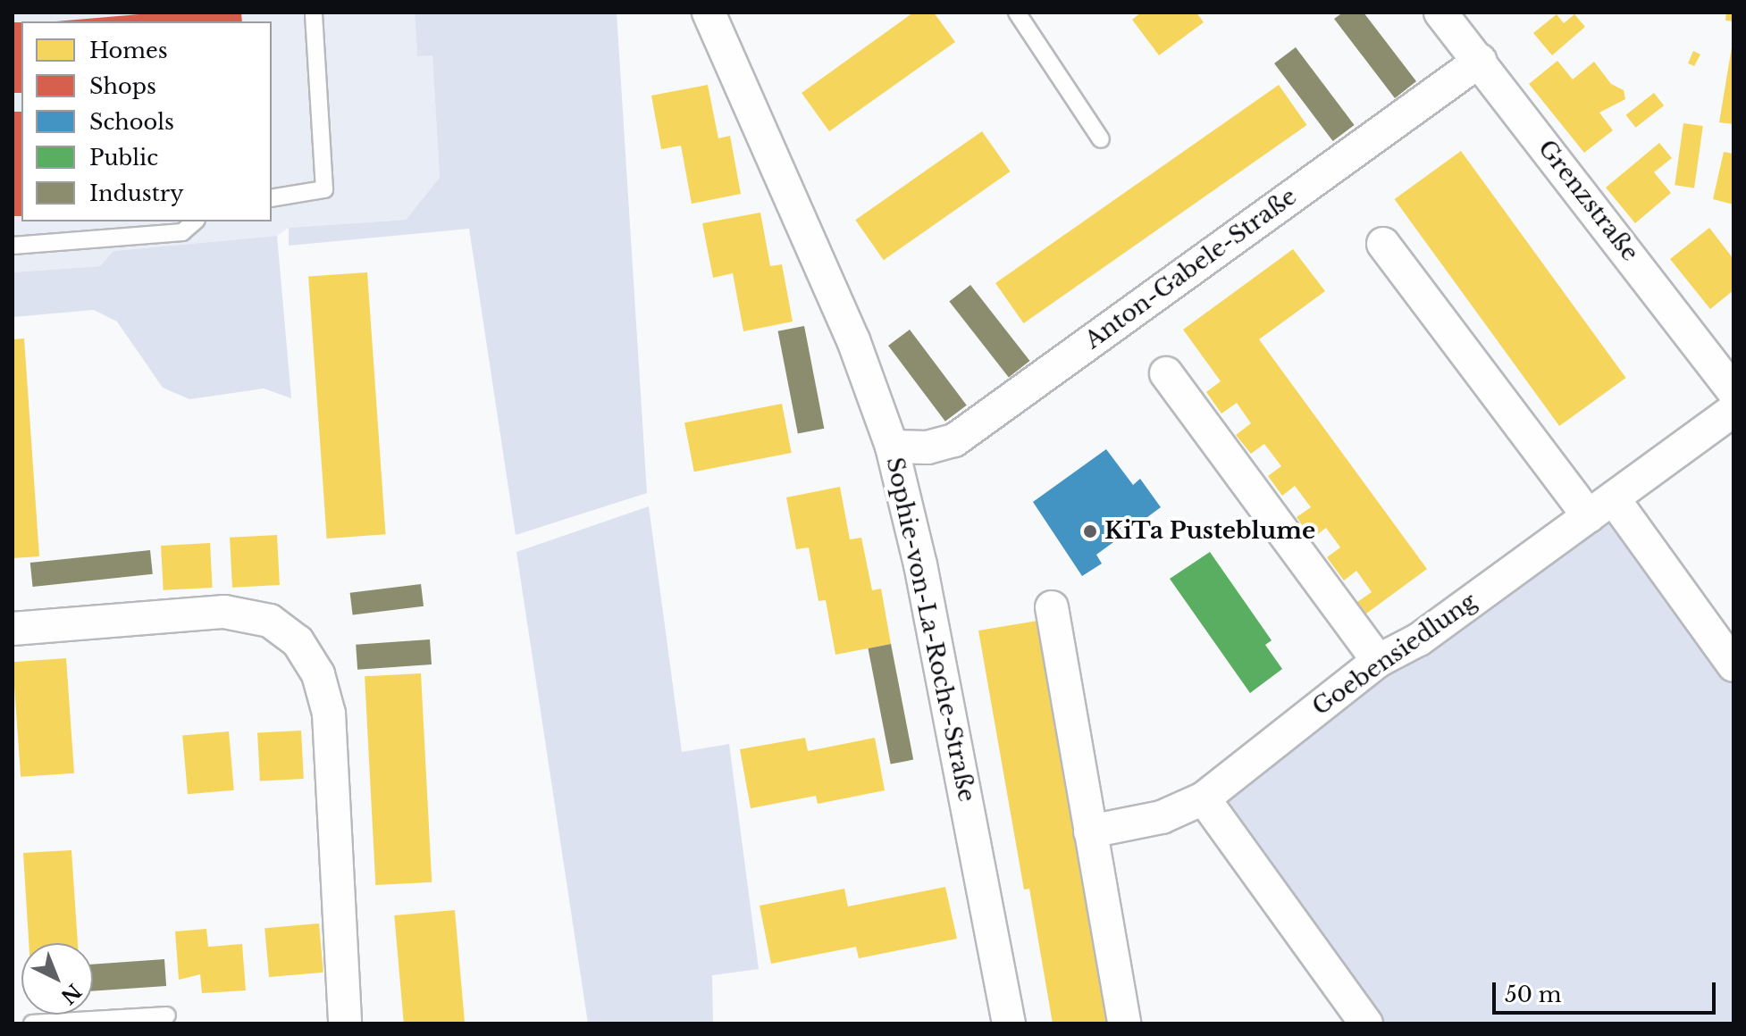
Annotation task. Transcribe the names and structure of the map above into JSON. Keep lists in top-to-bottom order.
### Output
{
  "streets": {
    "street": [
      "Grenzstraße",
      "Anton-Gabele-Straße",
      "Sophie-von-La-Roche-Straße",
      "Goebensiedlung"
    ]
  },
  "crossings": [
    ["Grenzstraße", "Anton-Gabele-Straße"],
    ["Anton-Gabele-Straße", "Sophie-von-La-Roche-Straße"]
  ],
  "places": ["KiTa Pusteblume"],
  "legend": [
    "Homes",
    "Shops",
    "Schools",
    "Public",
    "Industry"
  ],
  "scale_bar": "50 m",
  "north": "bottom right"
}
